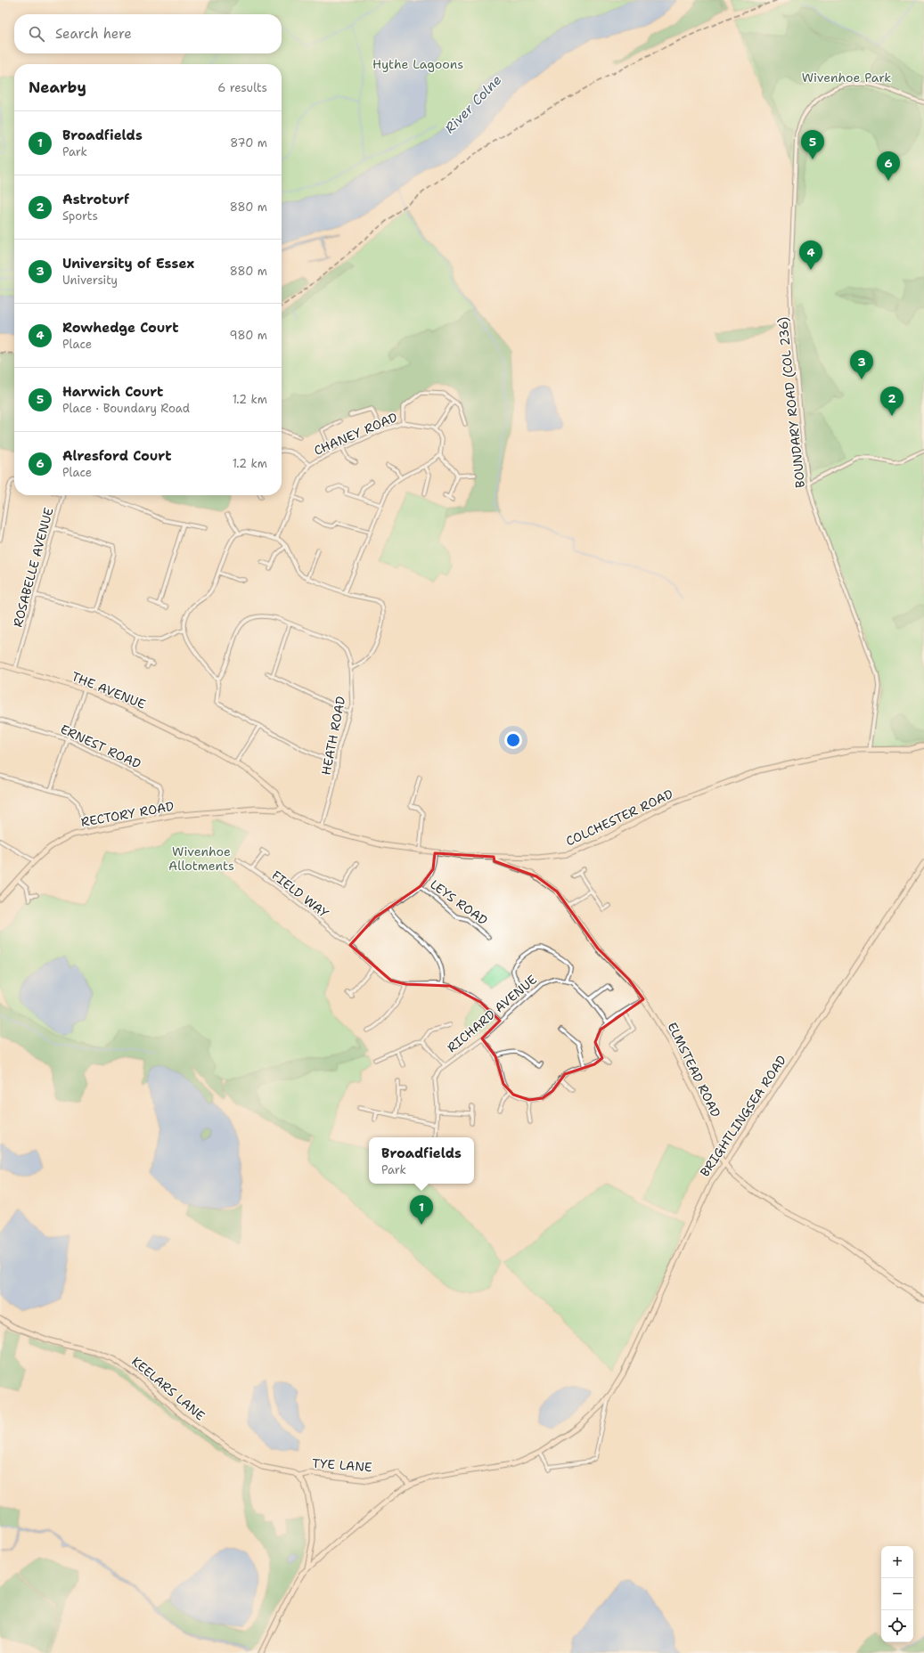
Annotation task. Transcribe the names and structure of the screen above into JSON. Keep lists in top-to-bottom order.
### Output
{
  "streets": {
    "main road": [
      "THE AVENUE",
      "RECTORY ROAD",
      "COLCHESTER ROAD",
      "ELMSTEAD ROAD",
      "BRIGHTLINGSEA ROAD",
      "KEELARS LANE",
      "TYE LANE"
    ],
    "street": [
      "BOUNDARY ROAD (COL 236)",
      "CHANEY ROAD",
      "ROSABELLE AVENUE",
      "HEATH ROAD",
      "ERNEST ROAD",
      "FIELD WAY",
      "LEYS ROAD",
      "RICHARD AVENUE"
    ]
  },
  "crossings": [
    ["BOUNDARY ROAD (COL 236)", "COLCHESTER ROAD"],
    ["ROSABELLE AVENUE", "THE AVENUE"],
    ["THE AVENUE", "RECTORY ROAD"],
    ["THE AVENUE", "COLCHESTER ROAD"],
    ["HEATH ROAD", "COLCHESTER ROAD"],
    ["ERNEST ROAD", "RECTORY ROAD"],
    ["RECTORY ROAD", "COLCHESTER ROAD"],
    ["COLCHESTER ROAD", "ELMSTEAD ROAD"],
    ["FIELD WAY", "RICHARD AVENUE"],
    ["ELMSTEAD ROAD", "BRIGHTLINGSEA ROAD"],
    ["KEELARS LANE", "TYE LANE"]
  ],
  "water": ["River Colne"],
  "parks": ["Hythe Lagoons", "Wivenhoe Park", "Wivenhoe Allotments"],
  "page": {
    "search": "Search here",
    "heading": ["Nearby", "6 results"],
    "list": [
      {
        "mark": "1",
        "name": "Broadfields",
        "note": "Park",
        "value": "870 m"
      },
      {
        "mark": "2",
        "name": "Astroturf",
        "note": "Sports",
        "value": "880 m"
      },
      {
        "mark": "3",
        "name": "University of Essex",
        "note": "University",
        "value": "880 m"
      },
      {
        "mark": "4",
        "name": "Rowhedge Court",
        "note": "Place",
        "value": "980 m"
      },
      {
        "mark": "5",
        "name": "Harwich Court",
        "note": "Place · Boundary Road",
        "value": "1.2 km"
      },
      {
        "mark": "6",
        "name": "Alresford Court",
        "note": "Place",
        "value": "1.2 km"
      }
    ],
    "pins": [
      "5",
      "6",
      "4",
      "3",
      "2",
      "1"
    ],
    "popup": ["Broadfields", "Park"],
    "map_buttons": ["+", "−"]
  }
}
